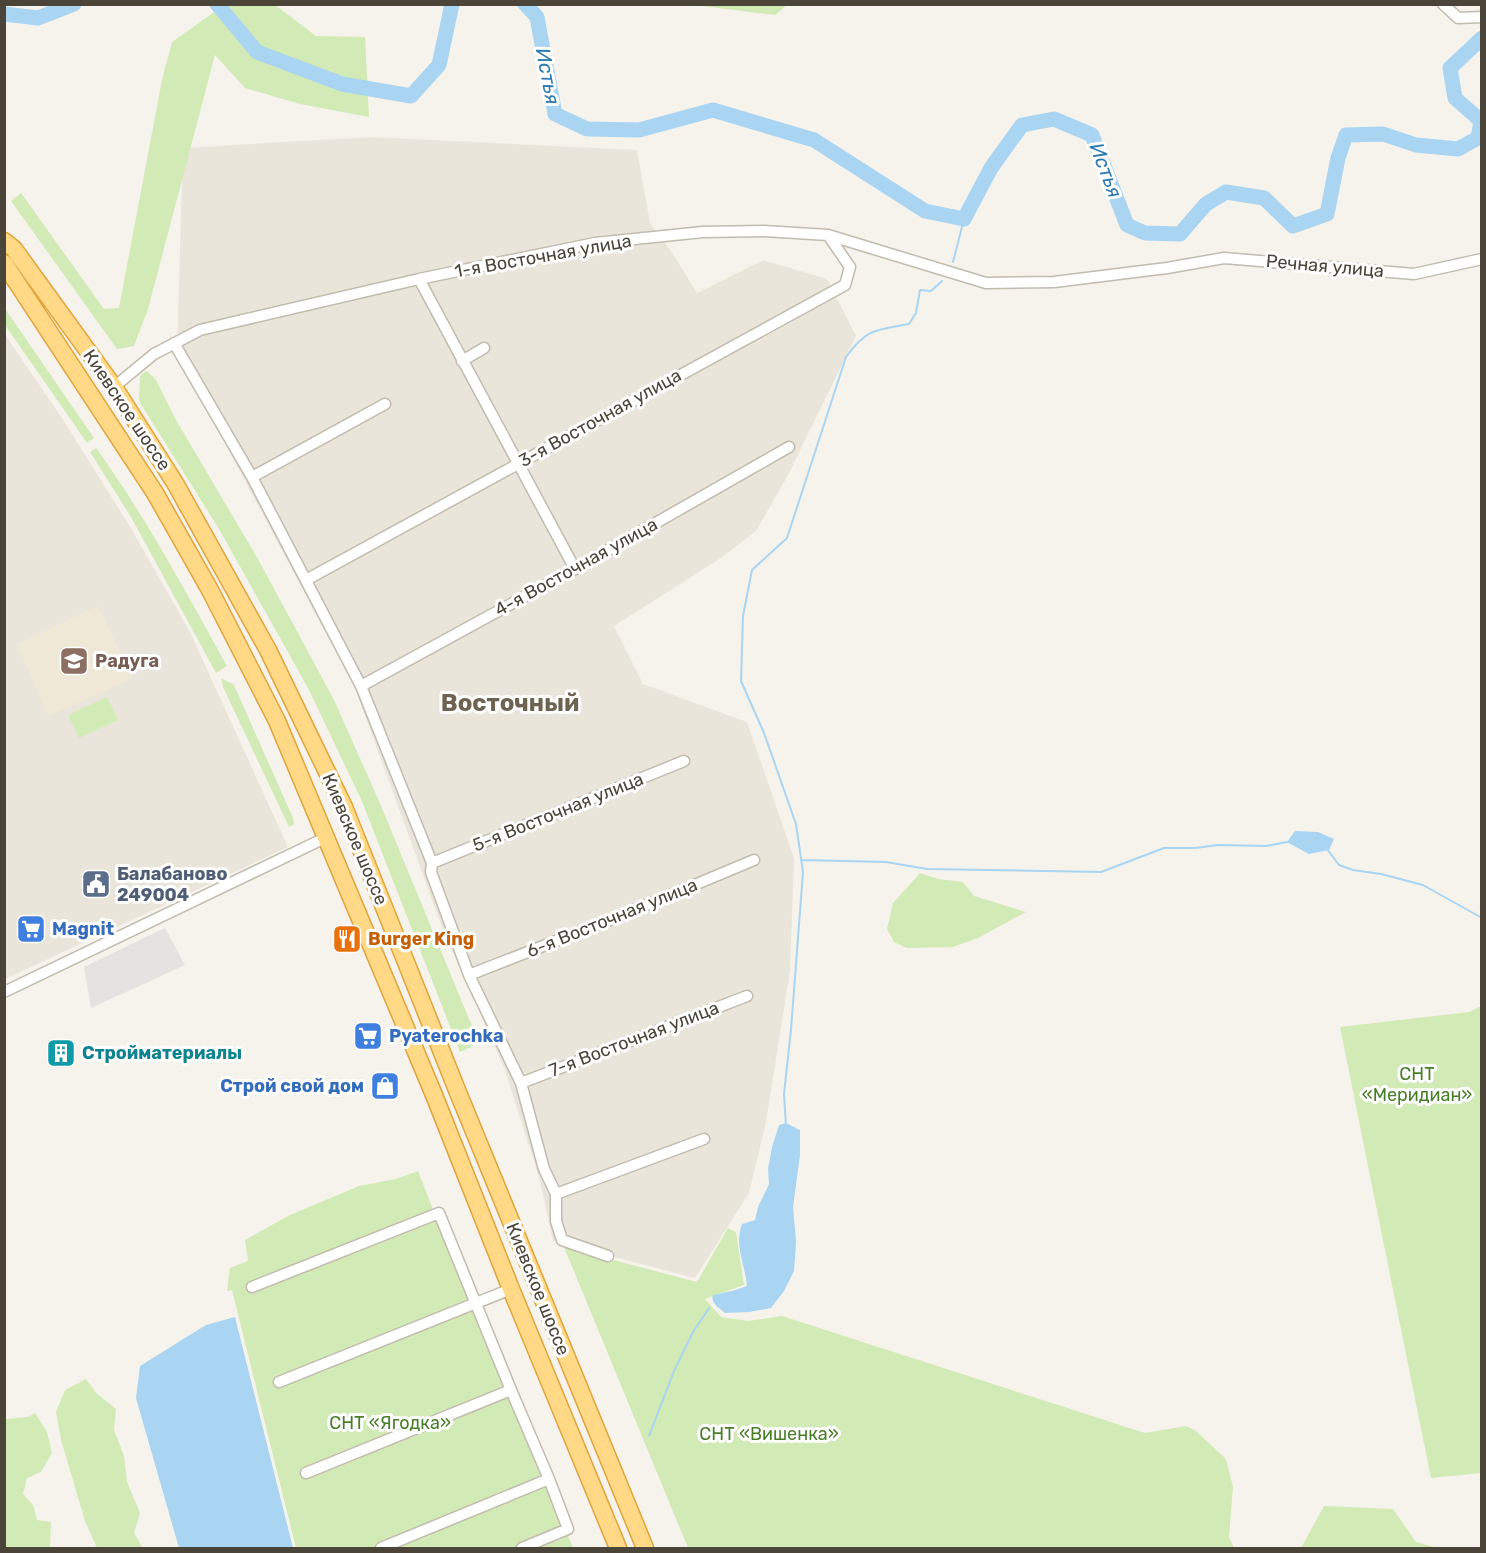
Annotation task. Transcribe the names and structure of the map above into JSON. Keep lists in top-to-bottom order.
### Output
{
  "streets": {
    "highway": ["Киевское шоссе"],
    "street": [
      "1-я Восточная улица",
      "Речная улица",
      "3-я Восточная улица",
      "4-я Восточная улица",
      "5-я Восточная улица",
      "6-я Восточная улица",
      "7-я Восточная улица"
    ]
  },
  "crossings": [
    ["1-я Восточная улица", "Речная улица"],
    ["1-я Восточная улица", "Киевское шоссе"],
    ["1-я Восточная улица", "3-я Восточная улица"]
  ],
  "districts": ["Восточный"],
  "water": ["Истья"],
  "parks": ["СНТ «Меридиан»", "СНТ «Ягодка»", "СНТ «Вишенка»"],
  "places": {
    "school or university": ["Радуга"],
    "public building": ["Балабаново 249004"],
    "supermarket": ["Magnit", "Pyaterochka"],
    "restaurant": ["Burger King"],
    "building": ["Стройматериалы"],
    "shop": ["Строй свой дом"]
  }
}
